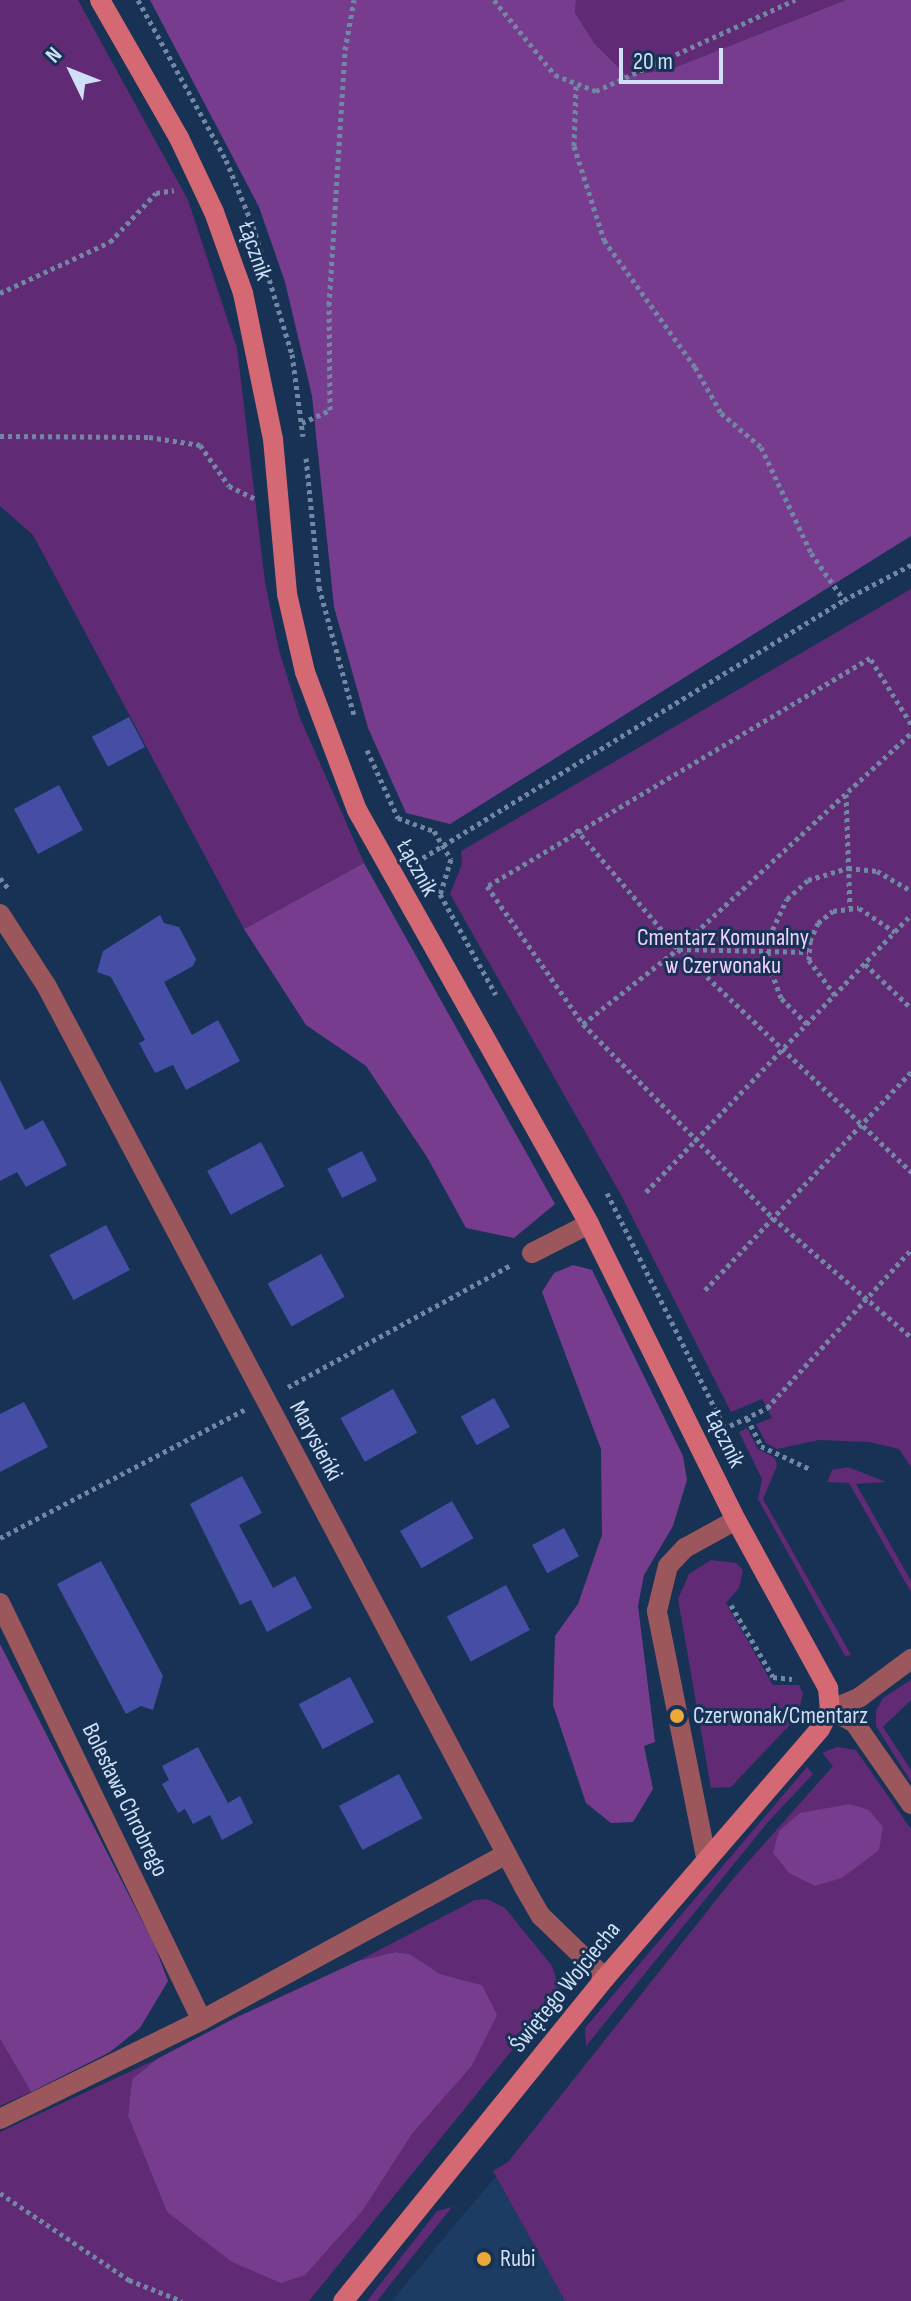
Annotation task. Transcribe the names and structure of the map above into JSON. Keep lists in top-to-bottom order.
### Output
{
  "streets": {
    "street": [
      "Łącznik",
      "Marysieńki",
      "Bolesława Chrobrego",
      "Świętego Wojciecha"
    ]
  },
  "crossings": [
    ["Łącznik", "Świętego Wojciecha"],
    ["Marysieńki", "Świętego Wojciecha"]
  ],
  "parks": ["Cmentarz Komunalny w Czerwonaku"],
  "places": ["Czerwonak/Cmentarz", "Rubi"],
  "scale_bar": "20 m",
  "north": "top left"
}
